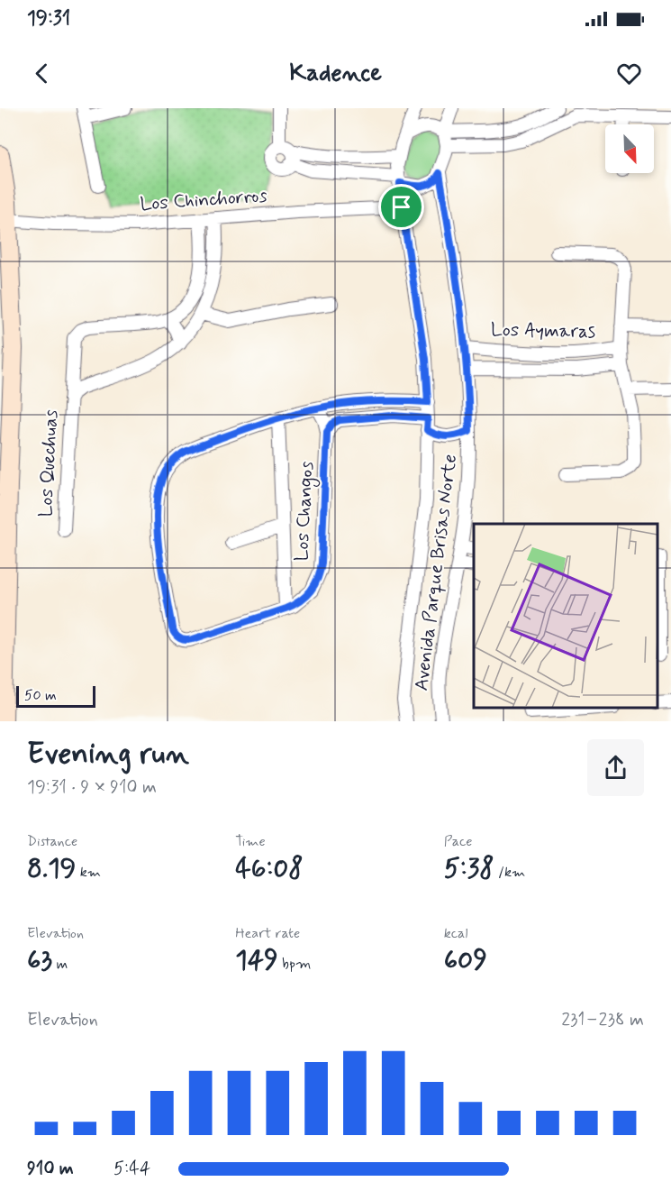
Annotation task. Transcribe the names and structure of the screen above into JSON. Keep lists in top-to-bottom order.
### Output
{
  "streets": {
    "street": [
      "Los Chinchorros",
      "Los Aymaras",
      "Los Quechuas",
      "Los Changos",
      "Avenida Parque Brisas Norte"
    ]
  },
  "crossings": [
    ["Los Chinchorros", "Los Quechuas"],
    ["Los Chinchorros", "Avenida Parque Brisas Norte"],
    ["Los Aymaras", "Avenida Parque Brisas Norte"],
    ["Los Changos", "Avenida Parque Brisas Norte"]
  ],
  "scale_bar": "50 m",
  "north": "bottom right",
  "page": {
    "status": "19:31",
    "header": "Kadence",
    "scale": "50 m",
    "heading": ["Evening run", "19:31 · 9 × 910 m"],
    "stats": [
      ["Distance", "8.19 km"],
      ["Time", "46:08"],
      ["Pace", "5:38 /km"],
      ["Elevation", "63 m"],
      ["Heart rate", "149 bpm"],
      ["kcal", "609"]
    ],
    "chart": ["Elevation", "231–238 m"],
    "list": [
      {
        "name": "910 m",
        "note": "5:44"
      }
    ]
  }
}
